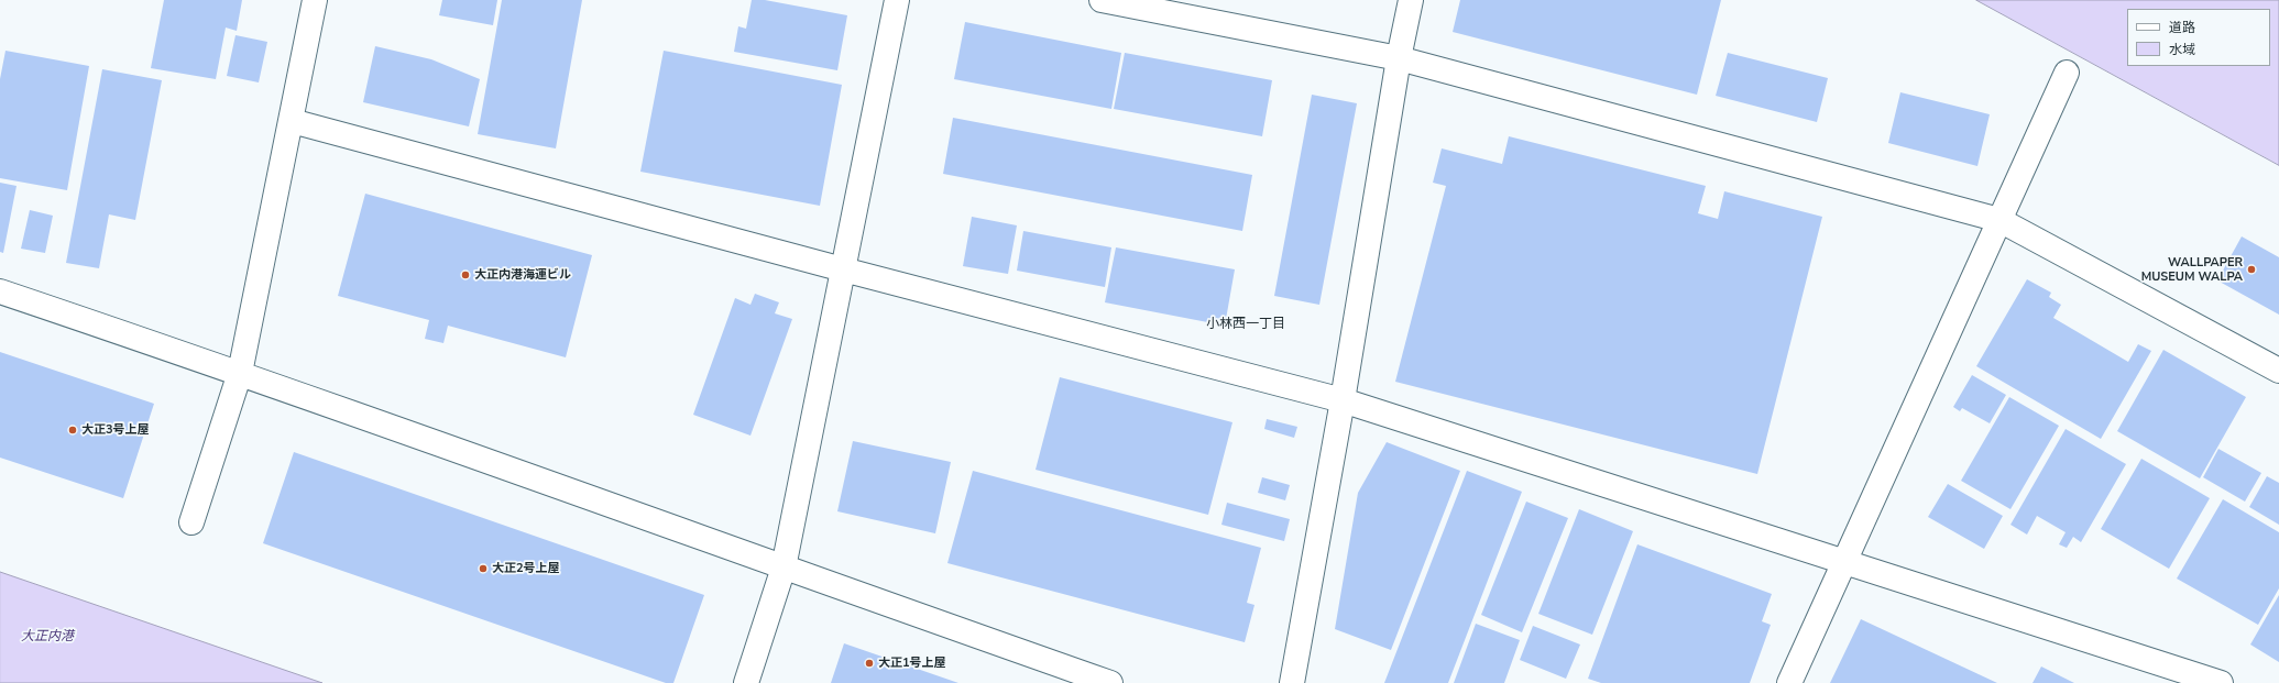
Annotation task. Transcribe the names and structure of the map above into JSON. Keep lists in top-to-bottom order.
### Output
{
  "districts": ["小林西一丁目"],
  "water": ["大正内港"],
  "places": [
    "WALLPAPER MUSEUM WALPA",
    "大正内港海運ビル",
    "大正3号上屋",
    "大正2号上屋",
    "大正1号上屋"
  ],
  "legend": ["道路", "水域"]
}
